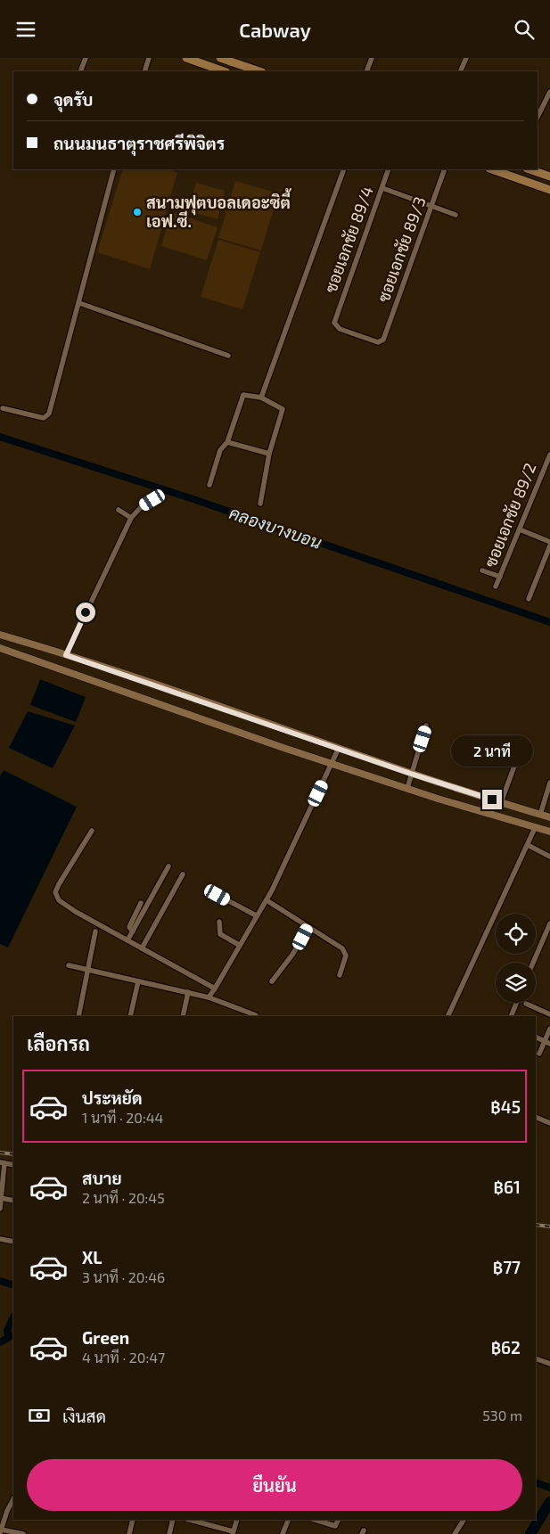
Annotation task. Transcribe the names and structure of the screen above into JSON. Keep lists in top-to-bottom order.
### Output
{
  "streets": {
    "street": ["ซอยเอกชัย 89/4", "ซอยเอกชัย 89/3", "ซอยเอกชัย 89/2"]
  },
  "crossings": [
    ["ซอยเอกชัย 89/4", "ซอยเอกชัย 89/3"]
  ],
  "water": ["คลองบางบอน"],
  "places": ["สนามฟุตบอลเดอะซิตี้ เอฟ.ซี."],
  "page": {
    "header": "Cabway",
    "banner": ["จุดรับ", "ถนนมนธาตุราชศรีพิจิตร"],
    "bubble": "2 นาที",
    "heading": "เลือกรถ",
    "list": [
      {
        "name": "ประหยัด",
        "note": "1 นาที · 20:44",
        "value": "฿45"
      },
      {
        "name": "สบาย",
        "note": "2 นาที · 20:45",
        "value": "฿61"
      },
      {
        "name": "XL",
        "note": "3 นาที · 20:46",
        "value": "฿77"
      },
      {
        "name": "Green",
        "note": "4 นาที · 20:47",
        "value": "฿62"
      }
    ],
    "pay": ["เงินสด", "530 m"],
    "buttons": "ยืนยัน"
  }
}
